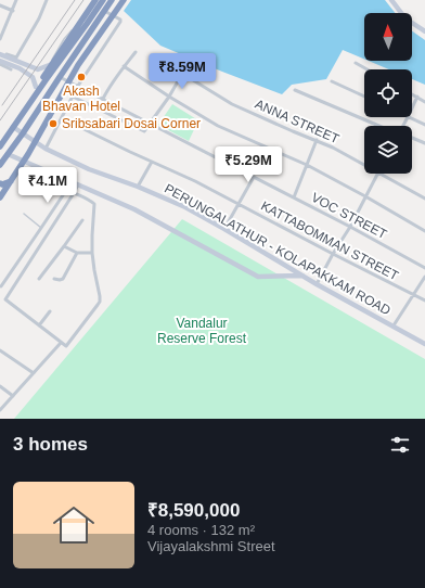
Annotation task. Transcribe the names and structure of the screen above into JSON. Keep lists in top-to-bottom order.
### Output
{
  "streets": {
    "main road": ["PERUNGALATHUR - KOLAPAKKAM ROAD"],
    "street": ["ANNA STREET", "VOC STREET", "KATTABOMMAN STREET"]
  },
  "parks": ["Vandalur Reserve Forest"],
  "places": ["Akash Bhavan Hotel", "Sribsabari Dosai Corner"],
  "north": "top",
  "page": {
    "price": ["₹8.59M", "₹5.29M", "₹4.1M"],
    "heading": "3 homes",
    "list": [
      {
        "name": "₹8,590,000",
        "note": "4 rooms · 132 m² · Vijayalakshmi Street"
      }
    ]
  }
}
